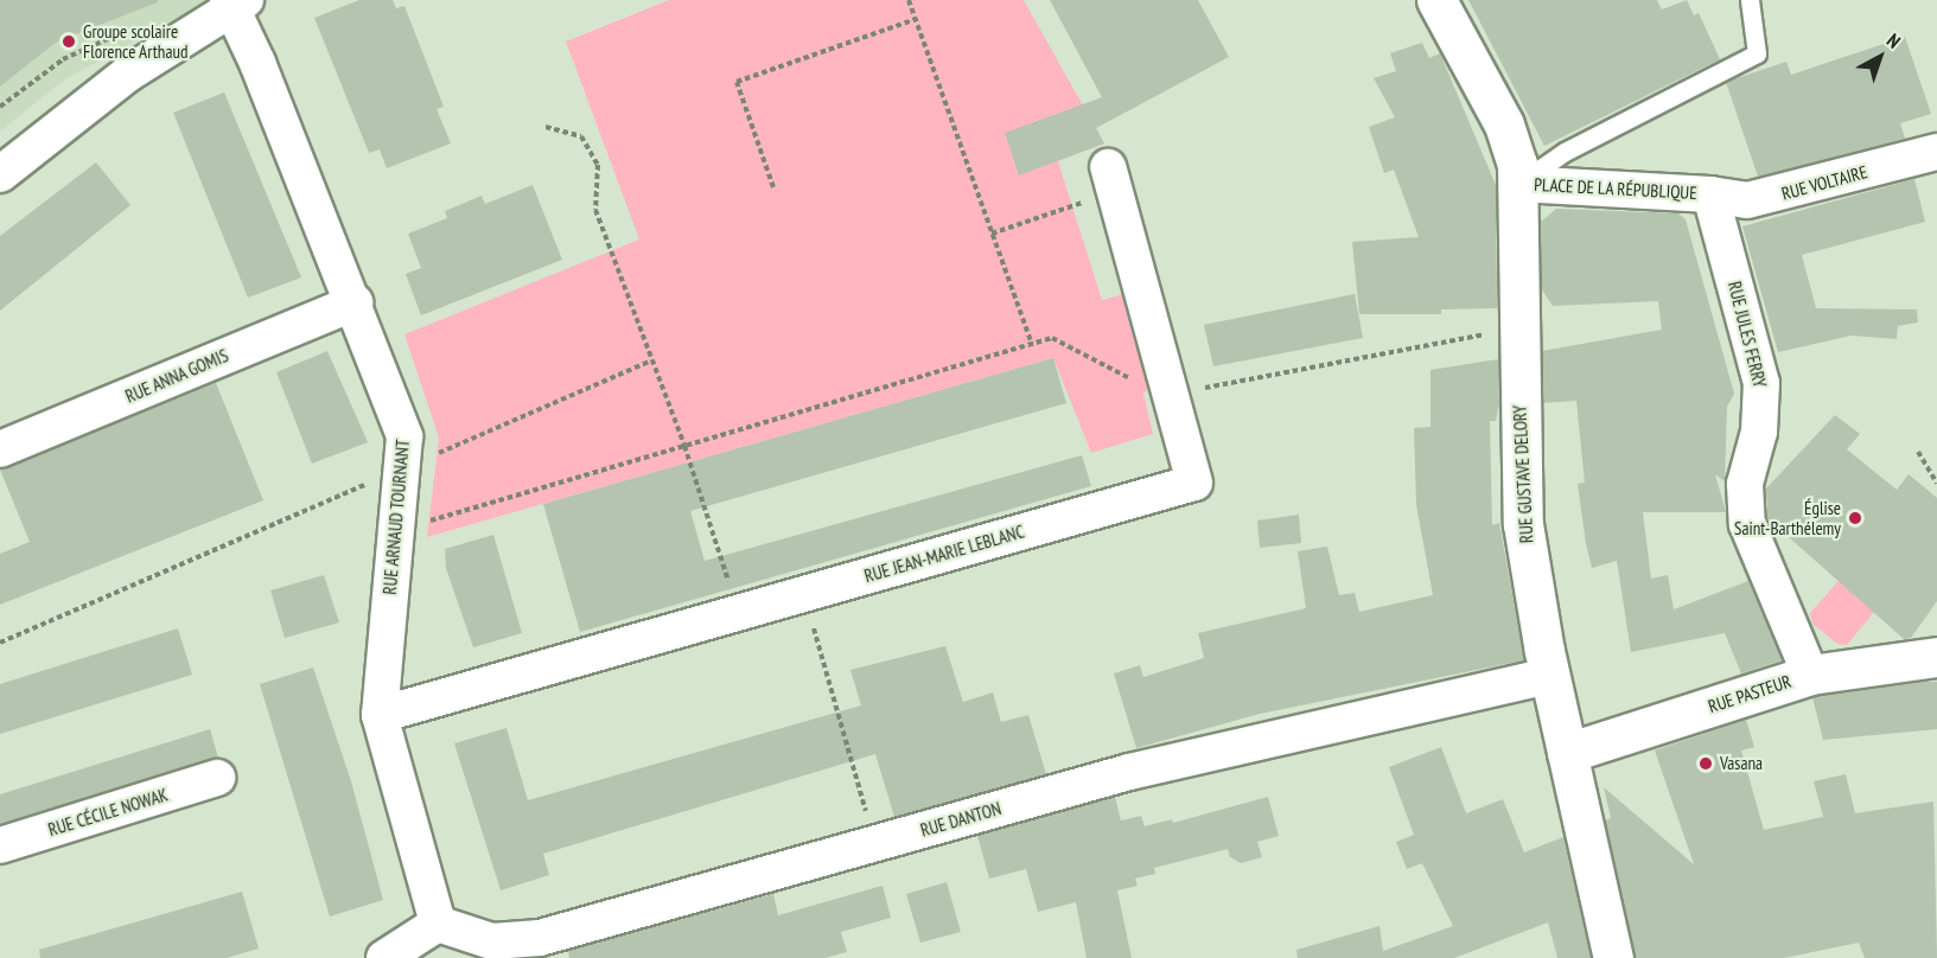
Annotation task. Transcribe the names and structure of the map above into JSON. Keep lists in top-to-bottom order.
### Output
{
  "streets": {
    "street": [
      "RUE VOLTAIRE",
      "PLACE DE LA RÉPUBLIQUE",
      "RUE JULES FERRY",
      "RUE ANNA GOMIS",
      "RUE GUSTAVE DELORY",
      "RUE ARNAUD TOURNANT",
      "RUE JEAN-MARIE LEBLANC",
      "RUE PASTEUR",
      "RUE CÉCILE NOWAK",
      "RUE DANTON"
    ]
  },
  "crossings": [
    ["RUE VOLTAIRE", "PLACE DE LA RÉPUBLIQUE"],
    ["RUE VOLTAIRE", "RUE JULES FERRY"],
    ["PLACE DE LA RÉPUBLIQUE", "RUE JULES FERRY"],
    ["PLACE DE LA RÉPUBLIQUE", "RUE GUSTAVE DELORY"],
    ["RUE JULES FERRY", "RUE PASTEUR"],
    ["RUE ANNA GOMIS", "RUE ARNAUD TOURNANT"],
    ["RUE GUSTAVE DELORY", "RUE PASTEUR"],
    ["RUE GUSTAVE DELORY", "RUE DANTON"],
    ["RUE ARNAUD TOURNANT", "RUE JEAN-MARIE LEBLANC"],
    ["RUE ARNAUD TOURNANT", "RUE DANTON"]
  ],
  "places": ["Groupe scolaire Florence Arthaud", "Église Saint-Barthélemy", "Vasana"],
  "north": "top right"
}
